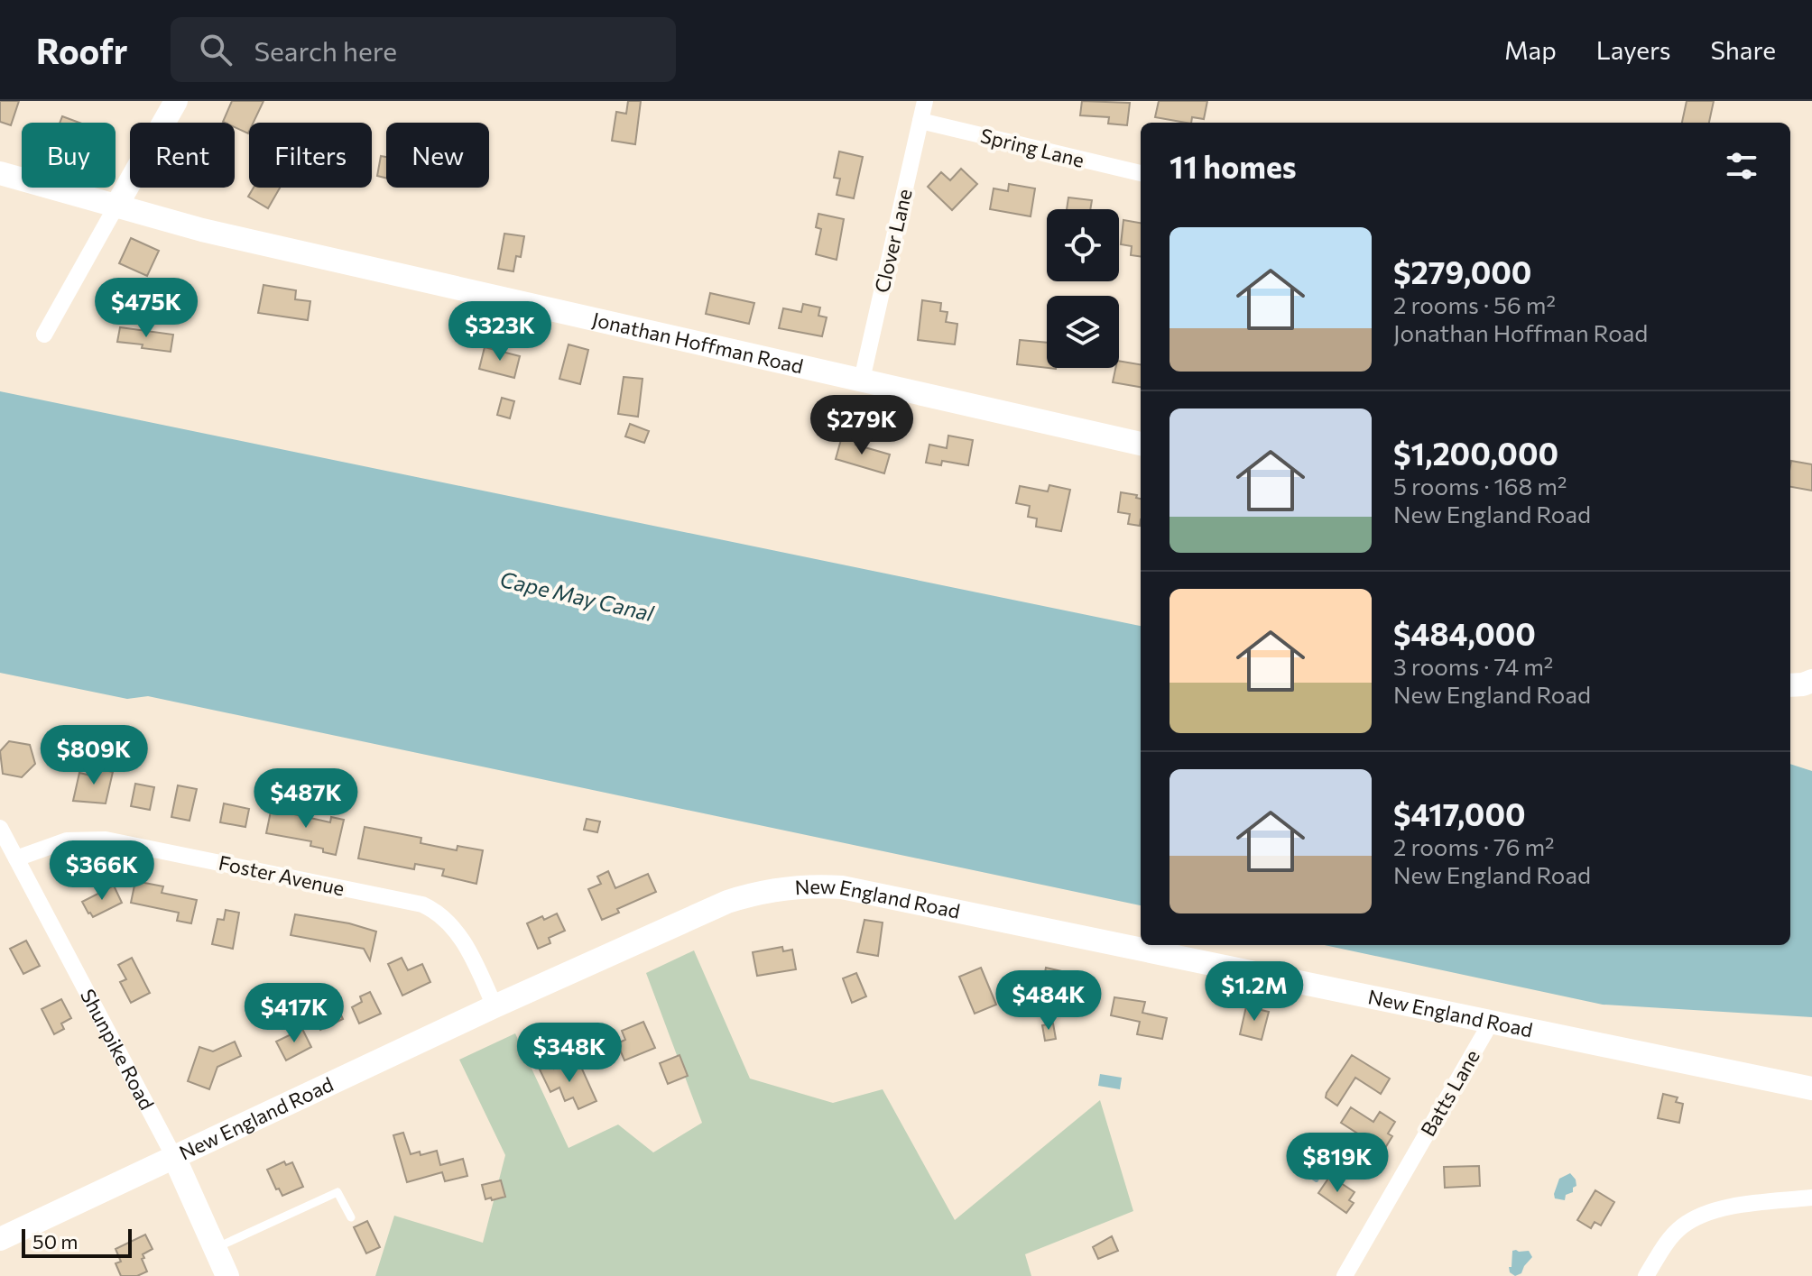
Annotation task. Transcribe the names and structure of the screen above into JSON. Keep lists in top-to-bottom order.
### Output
{
  "streets": {
    "street": [
      "Spring Lane",
      "Clover Lane",
      "Jonathan Hoffman Road",
      "Foster Avenue",
      "New England Road",
      "Shunpike Road",
      "Batts Lane"
    ]
  },
  "crossings": [
    ["Spring Lane", "Clover Lane"],
    ["Clover Lane", "Jonathan Hoffman Road"],
    ["Foster Avenue", "New England Road"],
    ["Foster Avenue", "Shunpike Road"],
    ["New England Road", "Shunpike Road"],
    ["New England Road", "Batts Lane"]
  ],
  "water": ["Cape May Canal"],
  "scale_bar": "50 m",
  "page": {
    "header": "Roofr",
    "search": "Search here",
    "nav": ["Map", "Layers", "Share"],
    "chip": [
      "Buy",
      "Rent",
      "Filters",
      "New"
    ],
    "heading": "11 homes",
    "list": [
      {
        "name": "$279,000",
        "note": "2 rooms · 56 m² · Jonathan Hoffman Road"
      },
      {
        "name": "$1,200,000",
        "note": "5 rooms · 168 m² · New England Road"
      },
      {
        "name": "$484,000",
        "note": "3 rooms · 74 m² · New England Road"
      },
      {
        "name": "$417,000",
        "note": "2 rooms · 76 m² · New England Road"
      }
    ],
    "price": [
      "$475K",
      "$323K",
      "$279K",
      "$809K",
      "$487K",
      "$366K",
      "$1.2M",
      "$484K",
      "$417K",
      "$348K",
      "$819K"
    ],
    "scale": "50 m"
  }
}
